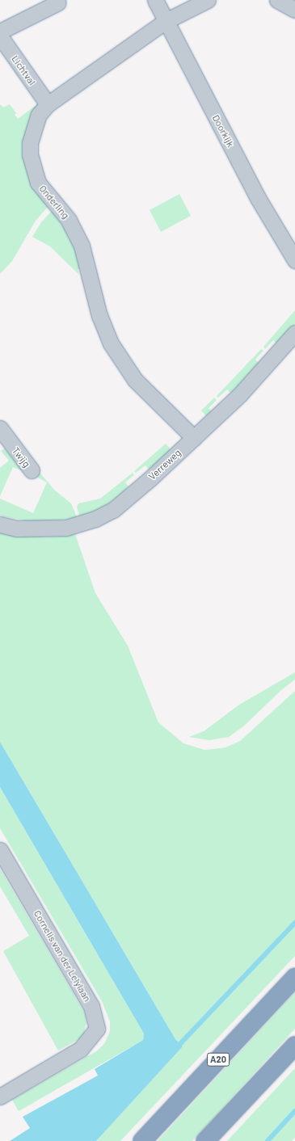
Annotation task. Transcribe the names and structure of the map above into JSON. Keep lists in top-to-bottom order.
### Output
{
  "streets": {
    "highway": ["A20"],
    "street": [
      "Lichtval",
      "Doorkijk",
      "Onderling",
      "Twijg",
      "Verreweg",
      "Cornelis van der Lelylaan"
    ]
  },
  "crossings": [
    ["Lichtval", "Onderling"],
    ["Doorkijk", "Onderling"],
    ["Onderling", "Verreweg"]
  ]
}
